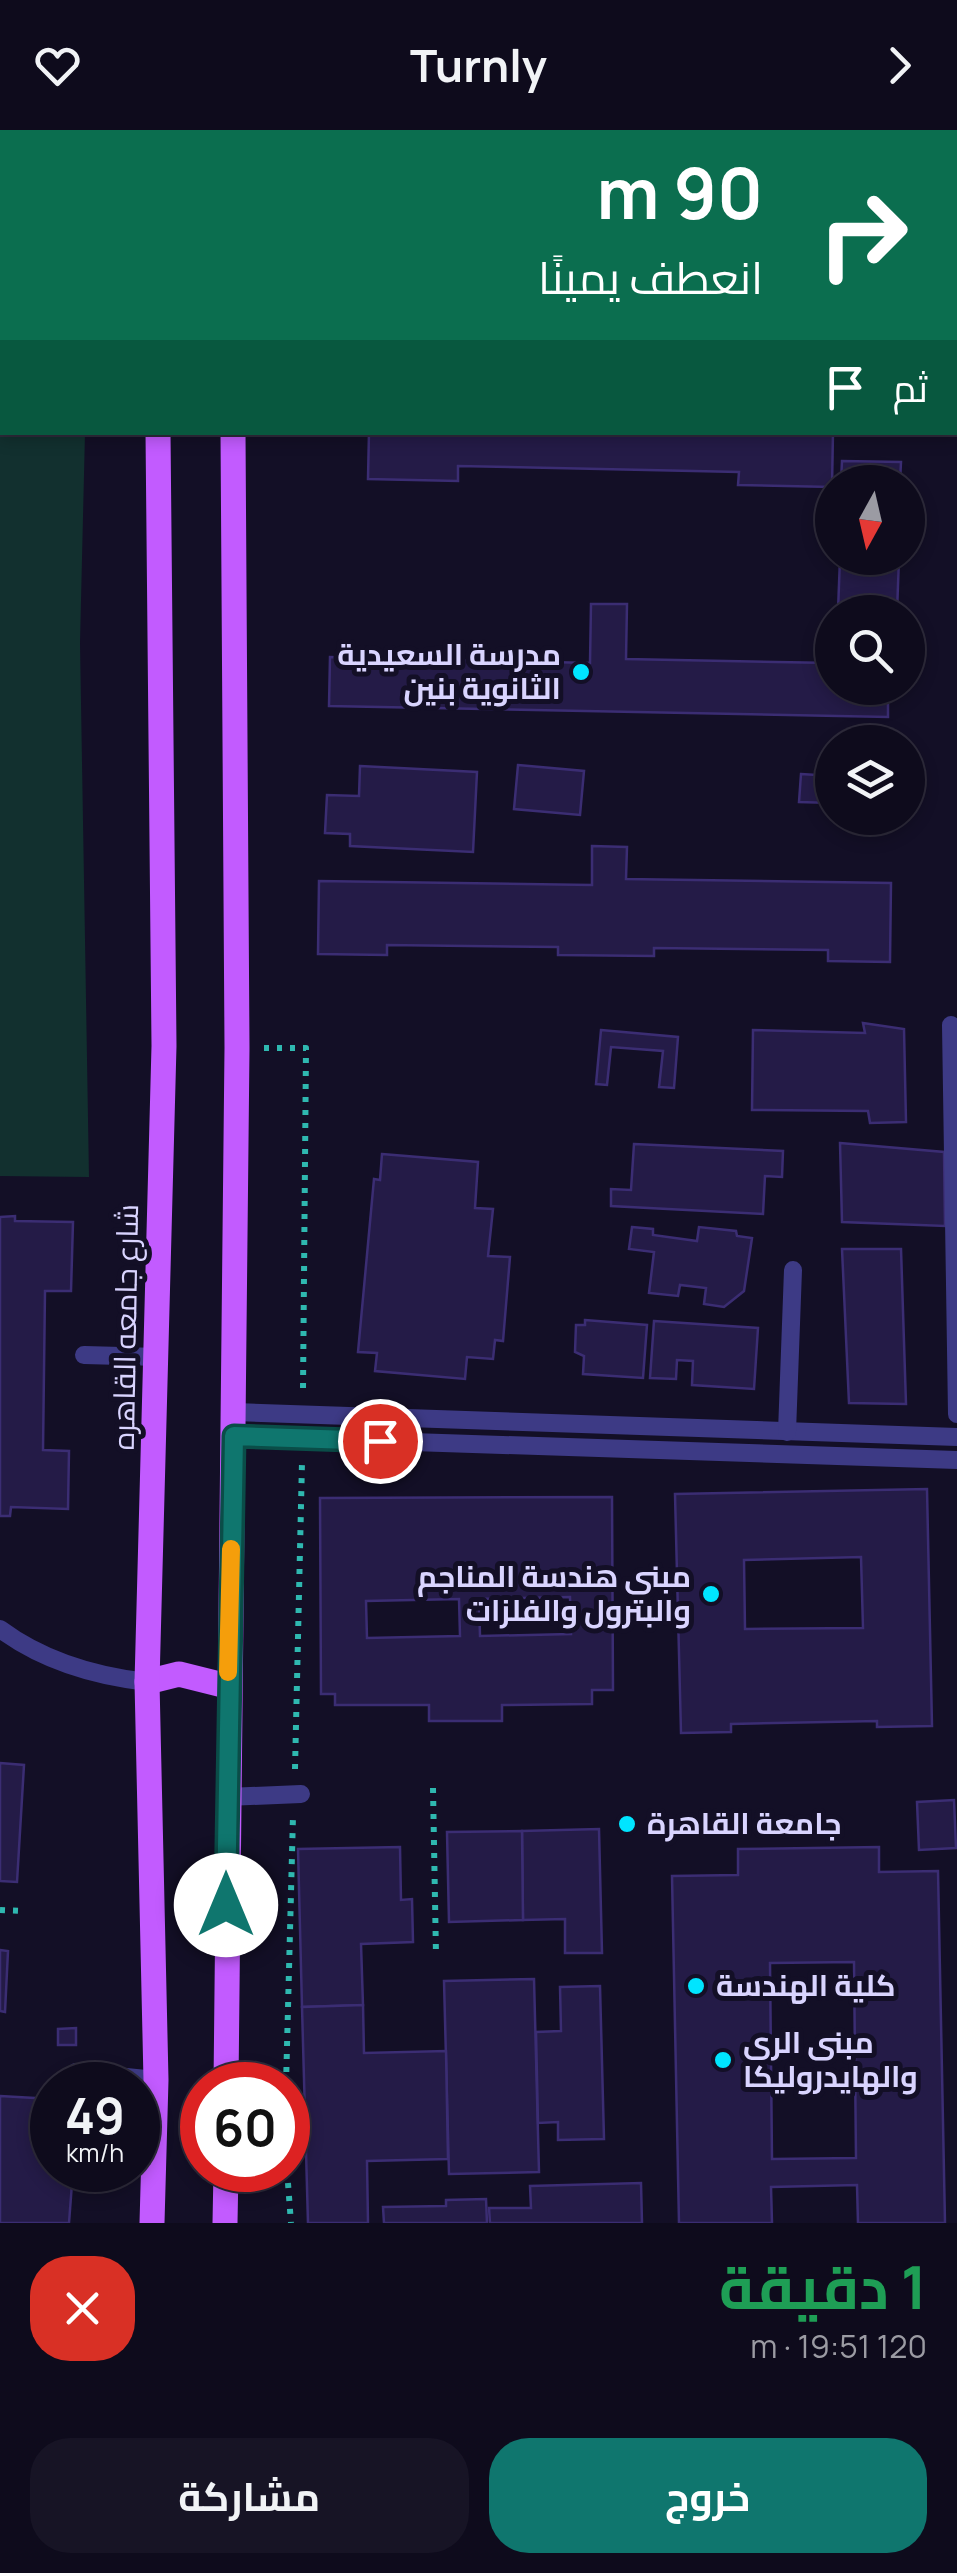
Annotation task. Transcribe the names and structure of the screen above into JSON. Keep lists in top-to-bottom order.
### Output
{
  "streets": {
    "main road": ["شارع جامعه القاهره"]
  },
  "places": [
    "مدرسة السعيدية الثانوية بنين",
    "مبنى هندسة المناجم والبترول والفلزات",
    "جامعة القاهرة",
    "كلية الهندسة",
    "مبنى الرى والهايدروليكا"
  ],
  "north": "bottom",
  "page": {
    "header": "Turnly",
    "turn": ["90 m", "انعطف يمينًا"],
    "then": "ثم",
    "speed": "49 km/h",
    "limit": "60",
    "heading": ["1 دقيقة", "120 m · 19:51"],
    "buttons": ["خروج", "مشاركة"]
  }
}
